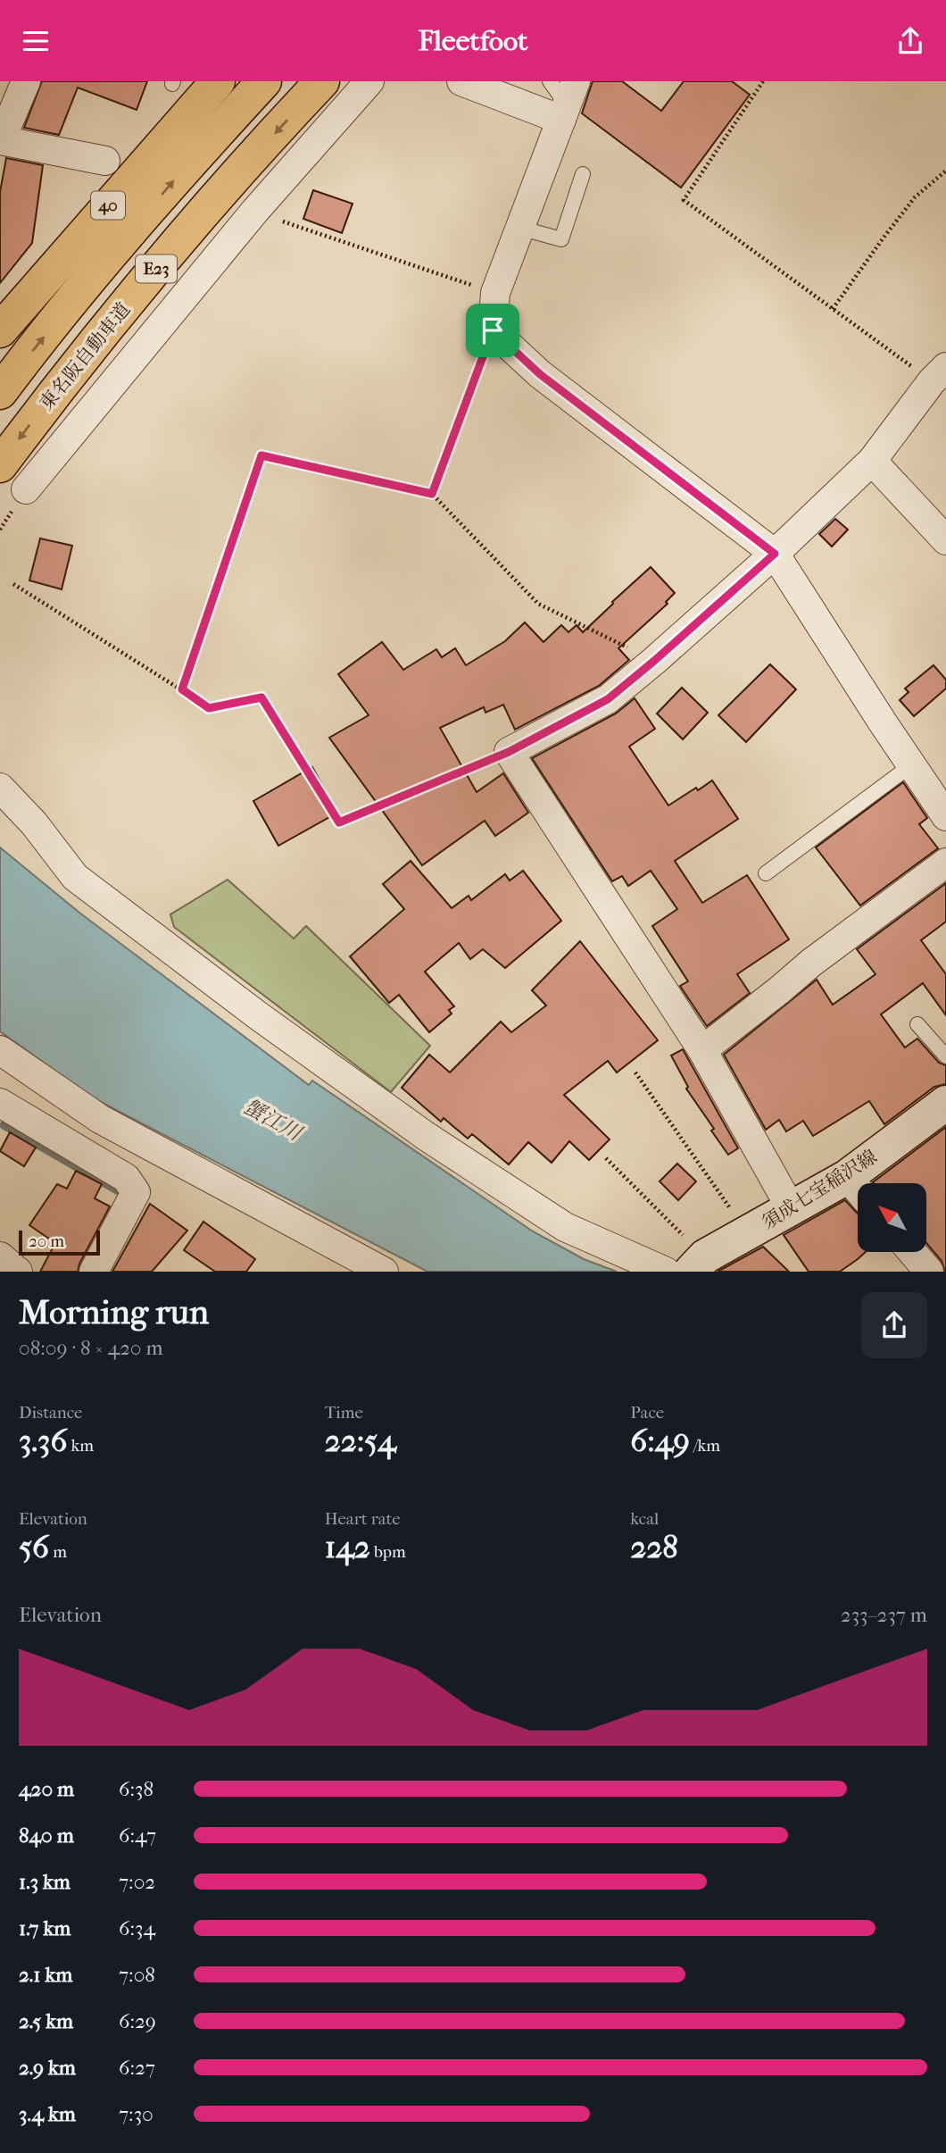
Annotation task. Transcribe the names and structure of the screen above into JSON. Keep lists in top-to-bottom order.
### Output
{
  "streets": {
    "main road": [
      "40",
      "E23",
      "東名阪自動車道",
      "須成七宝稲沢線"
    ]
  },
  "water": ["蟹江川"],
  "scale_bar": "20 m",
  "north": "top left",
  "page": {
    "header": "Fleetfoot",
    "scale": "20 m",
    "heading": ["Morning run", "08:09 · 8 × 420 m"],
    "stats": [
      ["Distance", "3.36 km"],
      ["Time", "22:54"],
      ["Pace", "6:49 /km"],
      ["Elevation", "56 m"],
      ["Heart rate", "142 bpm"],
      ["kcal", "228"]
    ],
    "chart": ["Elevation", "233–237 m"],
    "list": [
      {
        "name": "420 m",
        "note": "6:38"
      },
      {
        "name": "840 m",
        "note": "6:47"
      },
      {
        "name": "1.3 km",
        "note": "7:02"
      },
      {
        "name": "1.7 km",
        "note": "6:34"
      },
      {
        "name": "2.1 km",
        "note": "7:08"
      },
      {
        "name": "2.5 km",
        "note": "6:29"
      },
      {
        "name": "2.9 km",
        "note": "6:27"
      },
      {
        "name": "3.4 km",
        "note": "7:30"
      }
    ]
  }
}
